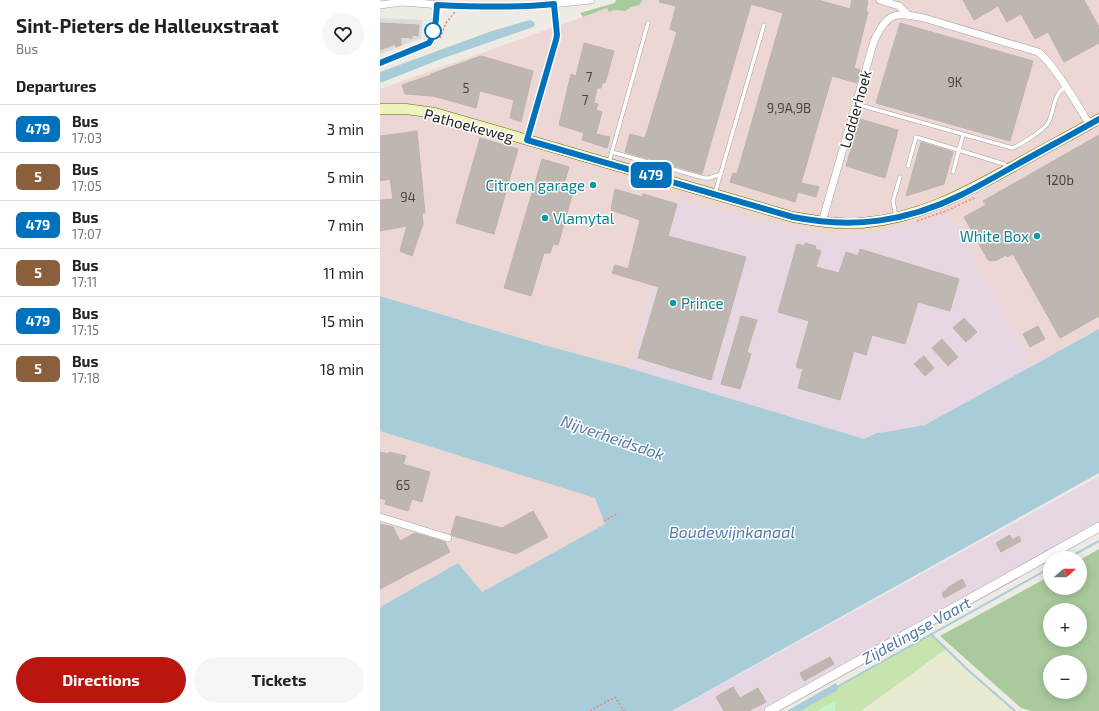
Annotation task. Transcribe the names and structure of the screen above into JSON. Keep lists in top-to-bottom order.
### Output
{
  "streets": {
    "main road": ["Pathoekeweg"],
    "street": ["Lodderhoek"]
  },
  "crossings": [
    ["Lodderhoek", "Pathoekeweg"]
  ],
  "water": ["Nijverheidsdok", "Boudewijnkanaal", "Zijdelingse Vaart"],
  "places": [
    "Citroen garage",
    "Vlamytal",
    "White Box",
    "Prince"
  ],
  "lines": ["bus line 479"],
  "house_numbers": [
    "7",
    "9K",
    "5",
    "7",
    "9,9A,9B",
    "120b",
    "94",
    "65"
  ],
  "north": "right",
  "page": {
    "heading": [
      ["Sint-Pieters de Halleuxstraat", "Bus"],
      "Departures"
    ],
    "on_map": "479",
    "list": [
      {
        "mark": "479",
        "name": "Bus",
        "note": "17:03",
        "value": "3 min"
      },
      {
        "mark": "5",
        "name": "Bus",
        "note": "17:05",
        "value": "5 min"
      },
      {
        "mark": "479",
        "name": "Bus",
        "note": "17:07",
        "value": "7 min"
      },
      {
        "mark": "5",
        "name": "Bus",
        "note": "17:11",
        "value": "11 min"
      },
      {
        "mark": "479",
        "name": "Bus",
        "note": "17:15",
        "value": "15 min"
      },
      {
        "mark": "5",
        "name": "Bus",
        "note": "17:18",
        "value": "18 min"
      }
    ],
    "map_buttons": ["+", "−"],
    "buttons": ["Directions", "Tickets"]
  }
}
